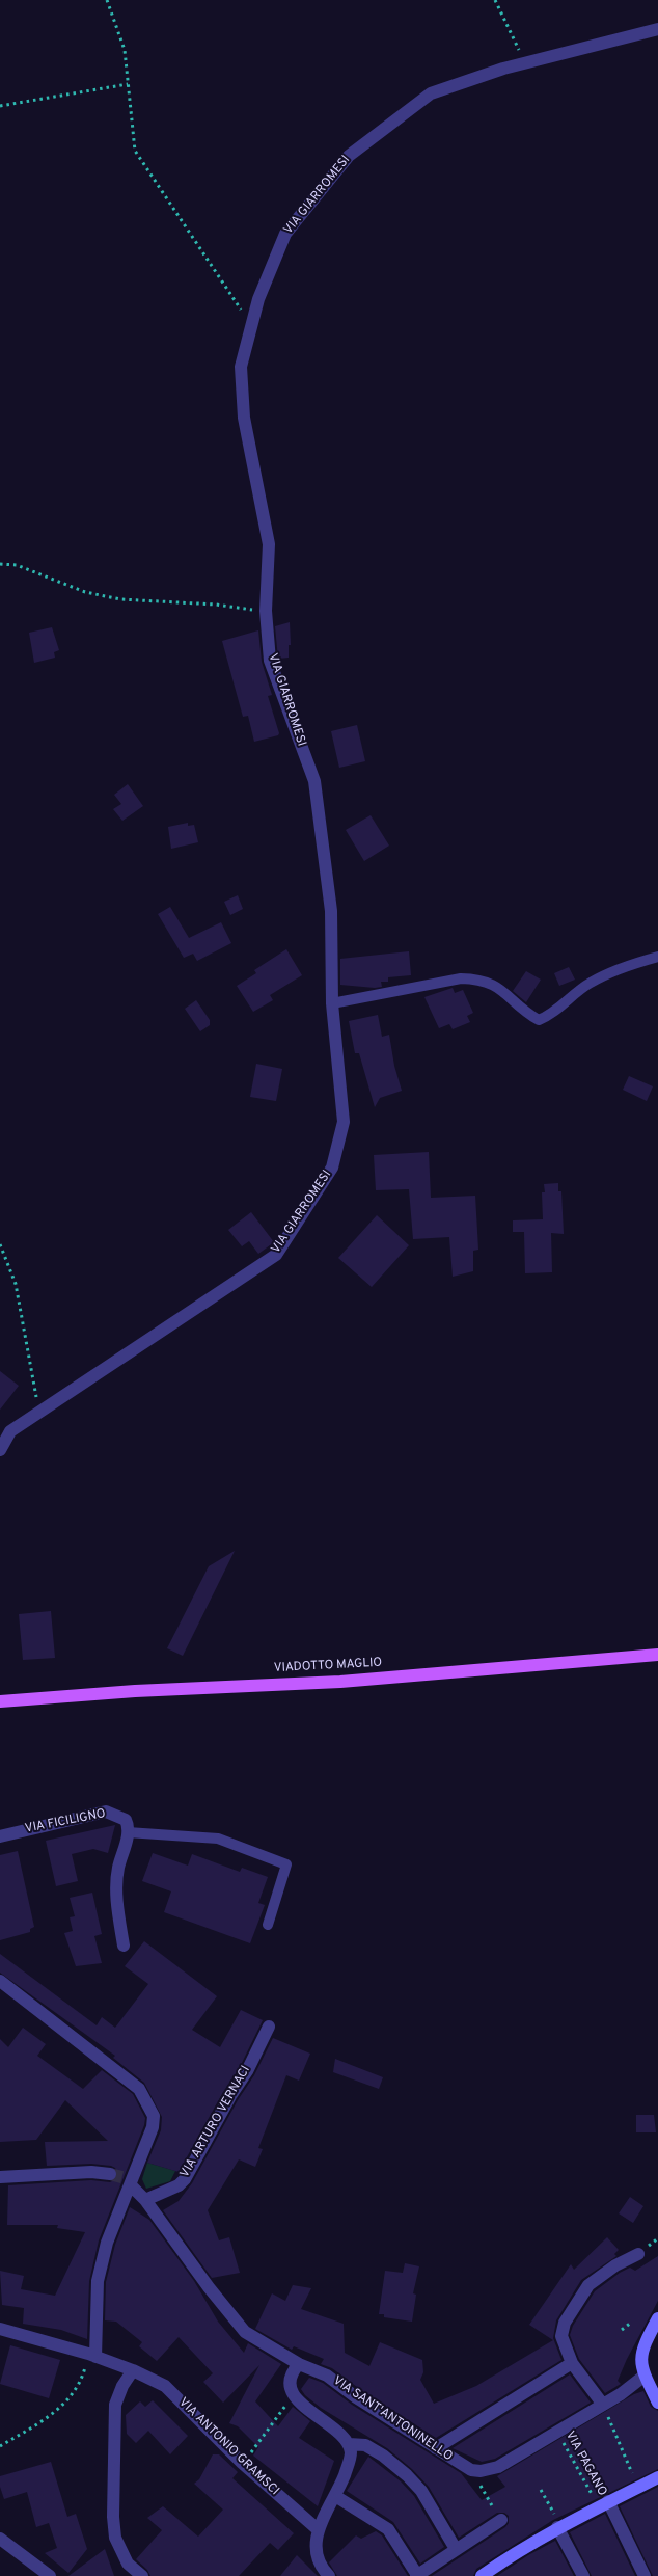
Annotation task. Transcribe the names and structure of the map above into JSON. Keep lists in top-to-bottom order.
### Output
{
  "streets": {
    "main road": ["VIADOTTO MAGLIO"],
    "street": [
      "VIA GIARROMESI",
      "VIA FICILIGNO",
      "VIA ARTURO VERNACI",
      "VIA SANT'ANTONINELLO",
      "VIA ANTONIO GRAMSCI"
    ],
    "path": ["VIA PAGANO"]
  },
  "crossings": [
    ["VIA ARTURO VERNACI", "VIA SANT'ANTONINELLO"],
    ["VIA SANT'ANTONINELLO", "VIA PAGANO"]
  ]
}
